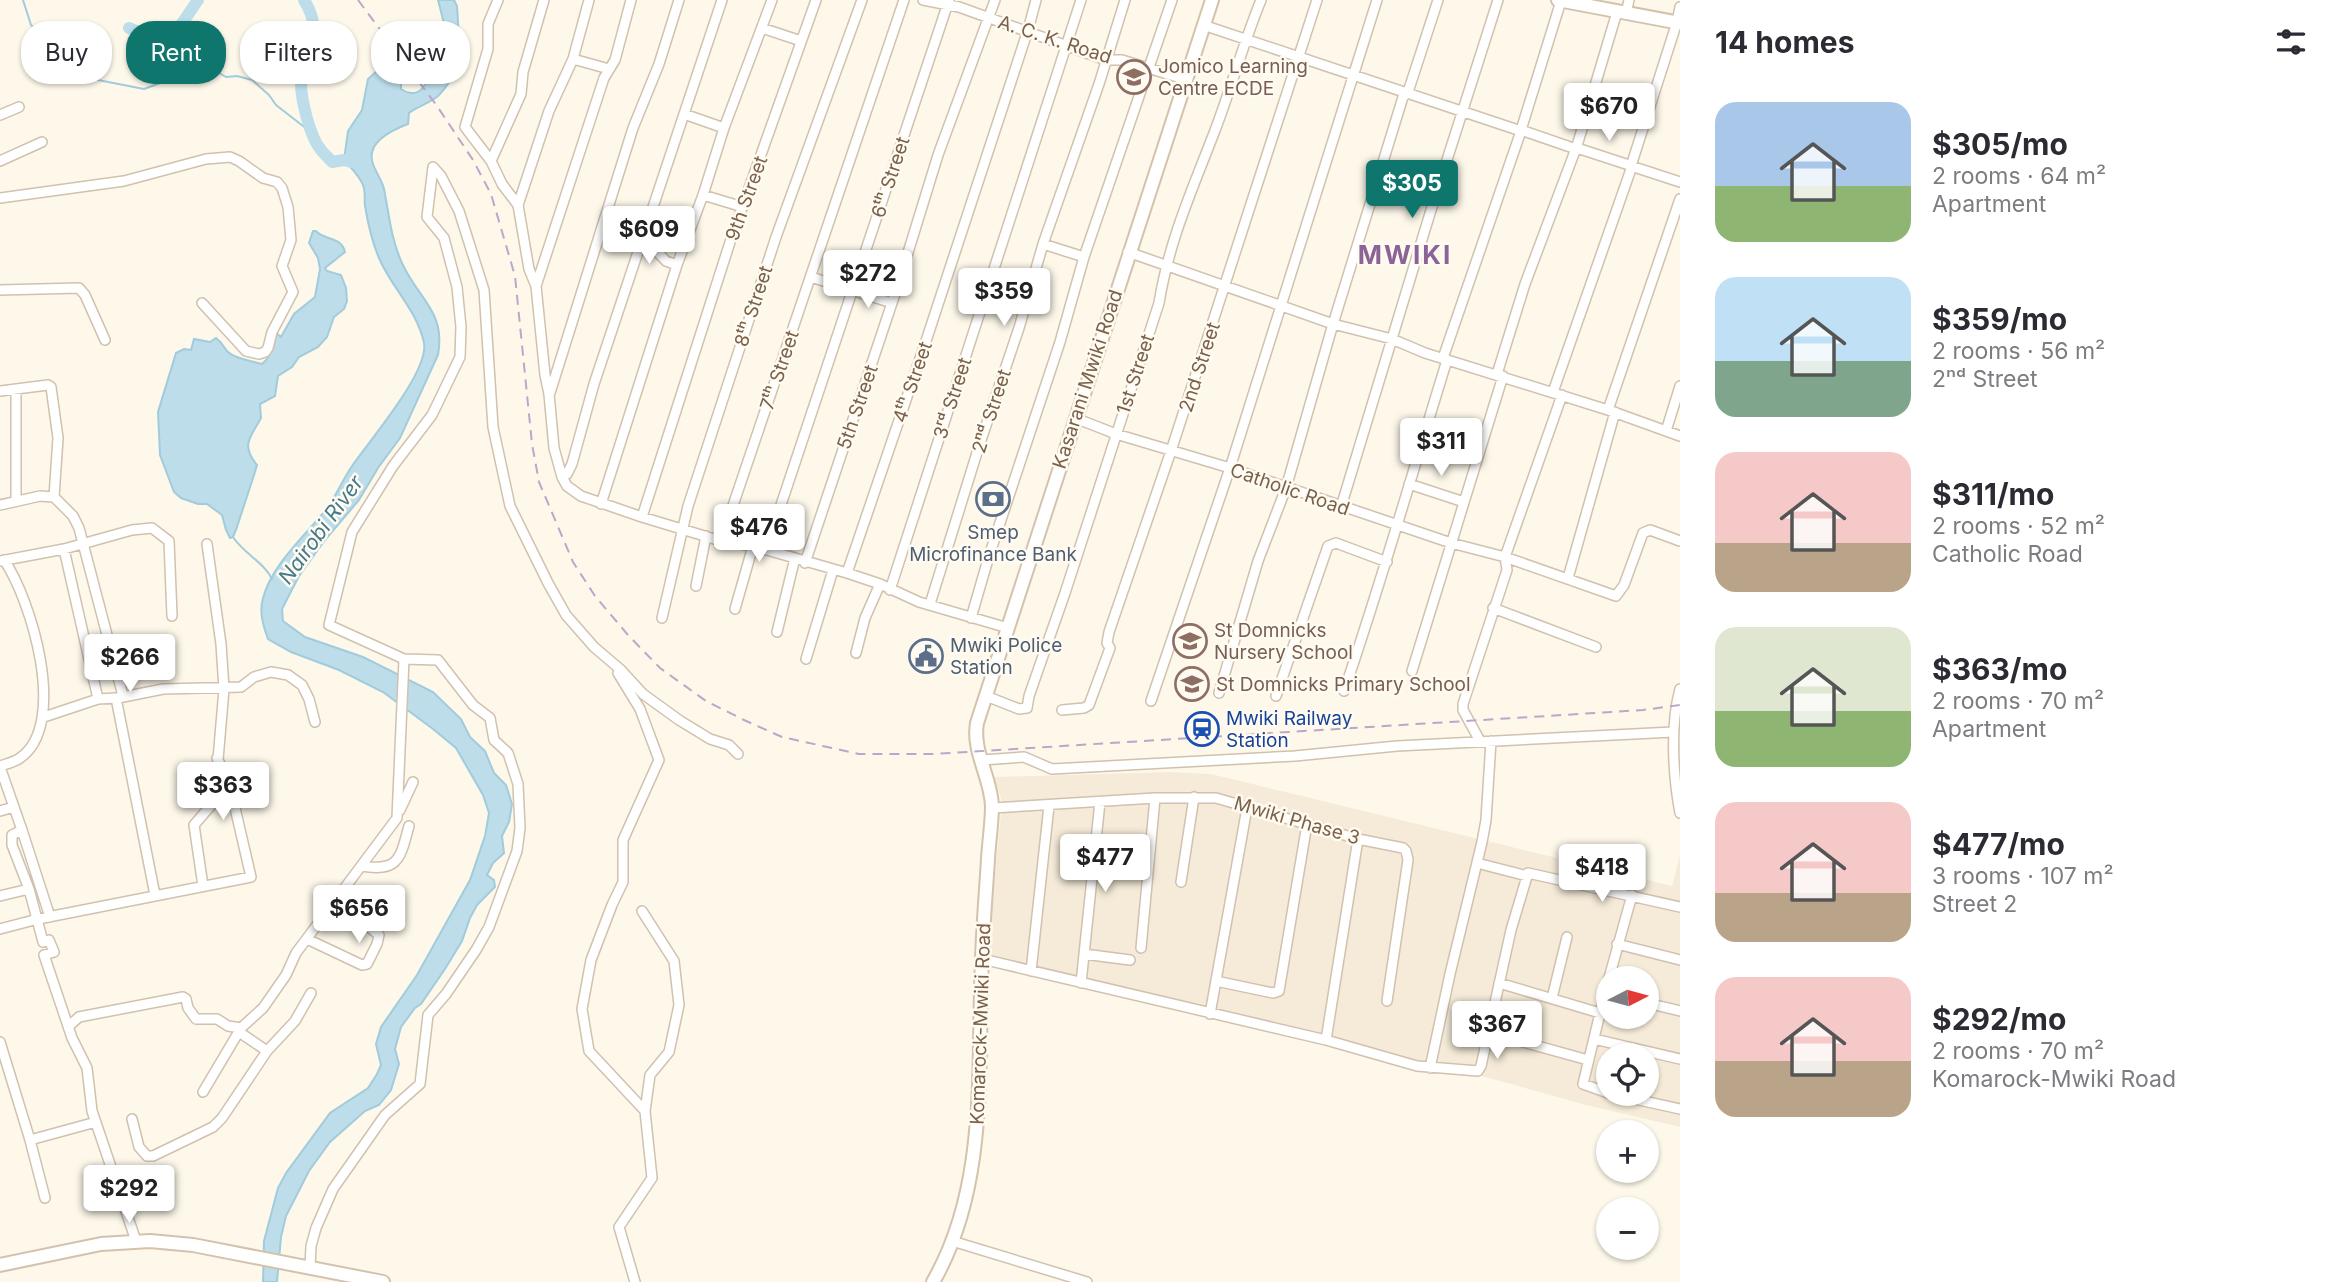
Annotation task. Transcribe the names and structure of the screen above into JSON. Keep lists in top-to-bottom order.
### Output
{
  "streets": {
    "main road": ["Kasarani Mwiki Road", "Komarock-Mwiki Road"],
    "street": [
      "A. C. K. Road",
      "6ᵗʰ Street",
      "9th Street",
      "8ᵗʰ Street",
      "2nd Street",
      "7ᵗʰ Street",
      "1st Street",
      "4ᵗʰ Street",
      "3ʳᵈ Street",
      "5th Street",
      "2ⁿᵈ Street",
      "Catholic Road",
      "Mwiki Phase 3"
    ]
  },
  "crossings": [
    ["A. C. K. Road", "6ᵗʰ Street"],
    ["A. C. K. Road", "Kasarani Mwiki Road"],
    ["A. C. K. Road", "4ᵗʰ Street"],
    ["A. C. K. Road", "3ʳᵈ Street"],
    ["A. C. K. Road", "5th Street"],
    ["A. C. K. Road", "2ⁿᵈ Street"],
    ["2nd Street", "Catholic Road"],
    ["1st Street", "Kasarani Mwiki Road"],
    ["1st Street", "Catholic Road"],
    ["Kasarani Mwiki Road", "Catholic Road"],
    ["Kasarani Mwiki Road", "Komarock-Mwiki Road"],
    ["Mwiki Phase 3", "Komarock-Mwiki Road"]
  ],
  "districts": ["MWIKI"],
  "water": ["Nairobi River"],
  "places": {
    "school or university": ["Jomico Learning Centre ECDE", "St Domnicks Nursery School", "St Domnicks Primary School"],
    "bank": ["Smep Microfinance Bank"],
    "public building": ["Mwiki Police Station"],
    "station": ["Mwiki Railway Station"]
  },
  "north": "right",
  "page": {
    "heading": "14 homes",
    "chip": [
      "Buy",
      "Rent",
      "Filters",
      "New"
    ],
    "price": [
      "$670",
      "$305",
      "$609",
      "$272",
      "$359",
      "$311",
      "$476",
      "$266",
      "$363",
      "$477",
      "$418",
      "$656",
      "$367",
      "$292"
    ],
    "list": [
      {
        "name": "$305/mo",
        "note": "2 rooms · 64 m² · Apartment"
      },
      {
        "name": "$359/mo",
        "note": "2 rooms · 56 m² · 2ⁿᵈ Street"
      },
      {
        "name": "$311/mo",
        "note": "2 rooms · 52 m² · Catholic Road"
      },
      {
        "name": "$363/mo",
        "note": "2 rooms · 70 m² · Apartment"
      },
      {
        "name": "$477/mo",
        "note": "3 rooms · 107 m² · Street 2"
      },
      {
        "name": "$292/mo",
        "note": "2 rooms · 70 m² · Komarock-Mwiki Road"
      }
    ],
    "map_buttons": ["+", "−"]
  }
}
